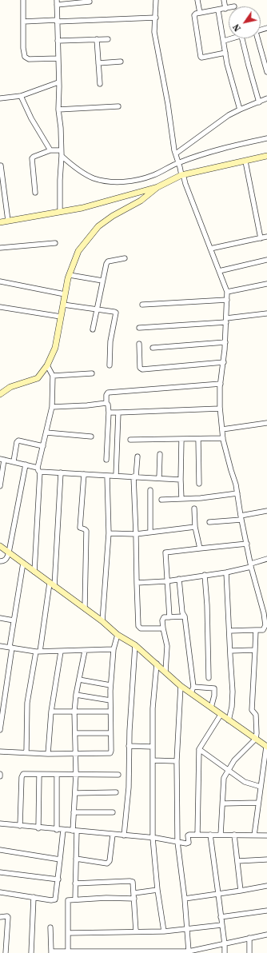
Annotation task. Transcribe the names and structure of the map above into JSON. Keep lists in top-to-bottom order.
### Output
{
  "north": "bottom left"
}
